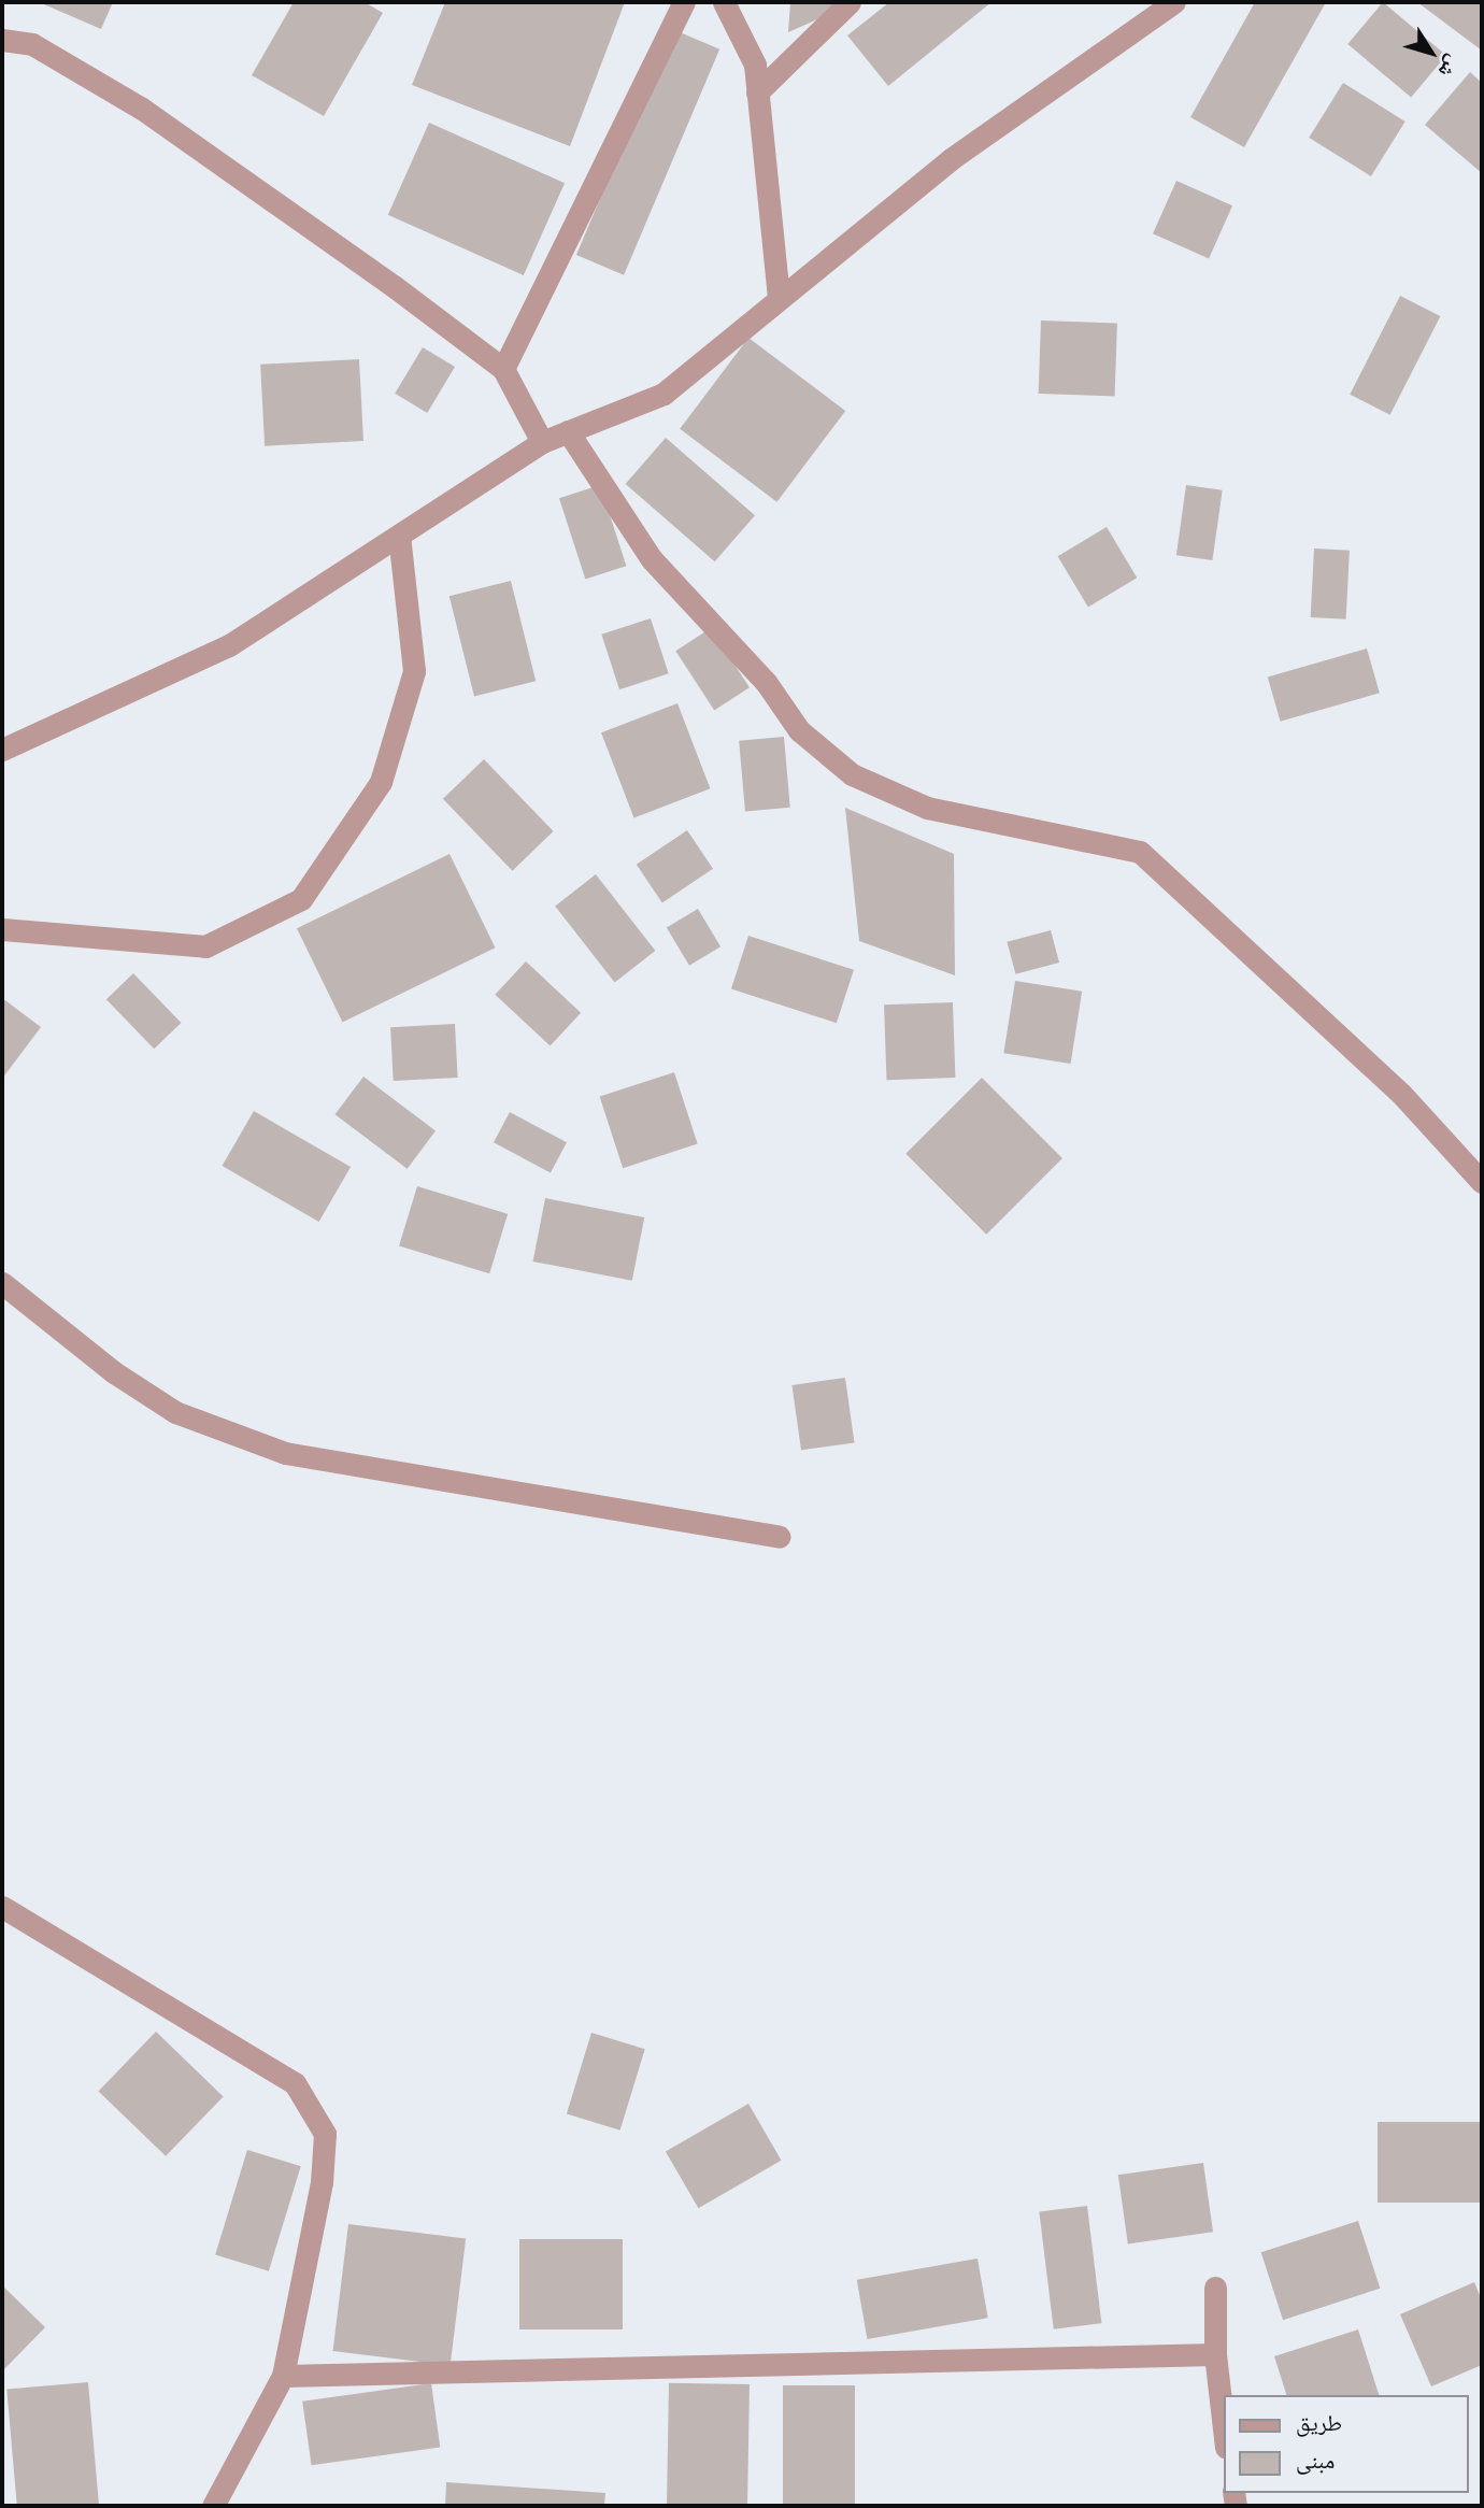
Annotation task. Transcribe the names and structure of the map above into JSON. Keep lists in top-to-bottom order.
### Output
{
  "legend": ["طريق", "مبنى"],
  "north": "bottom right"
}
